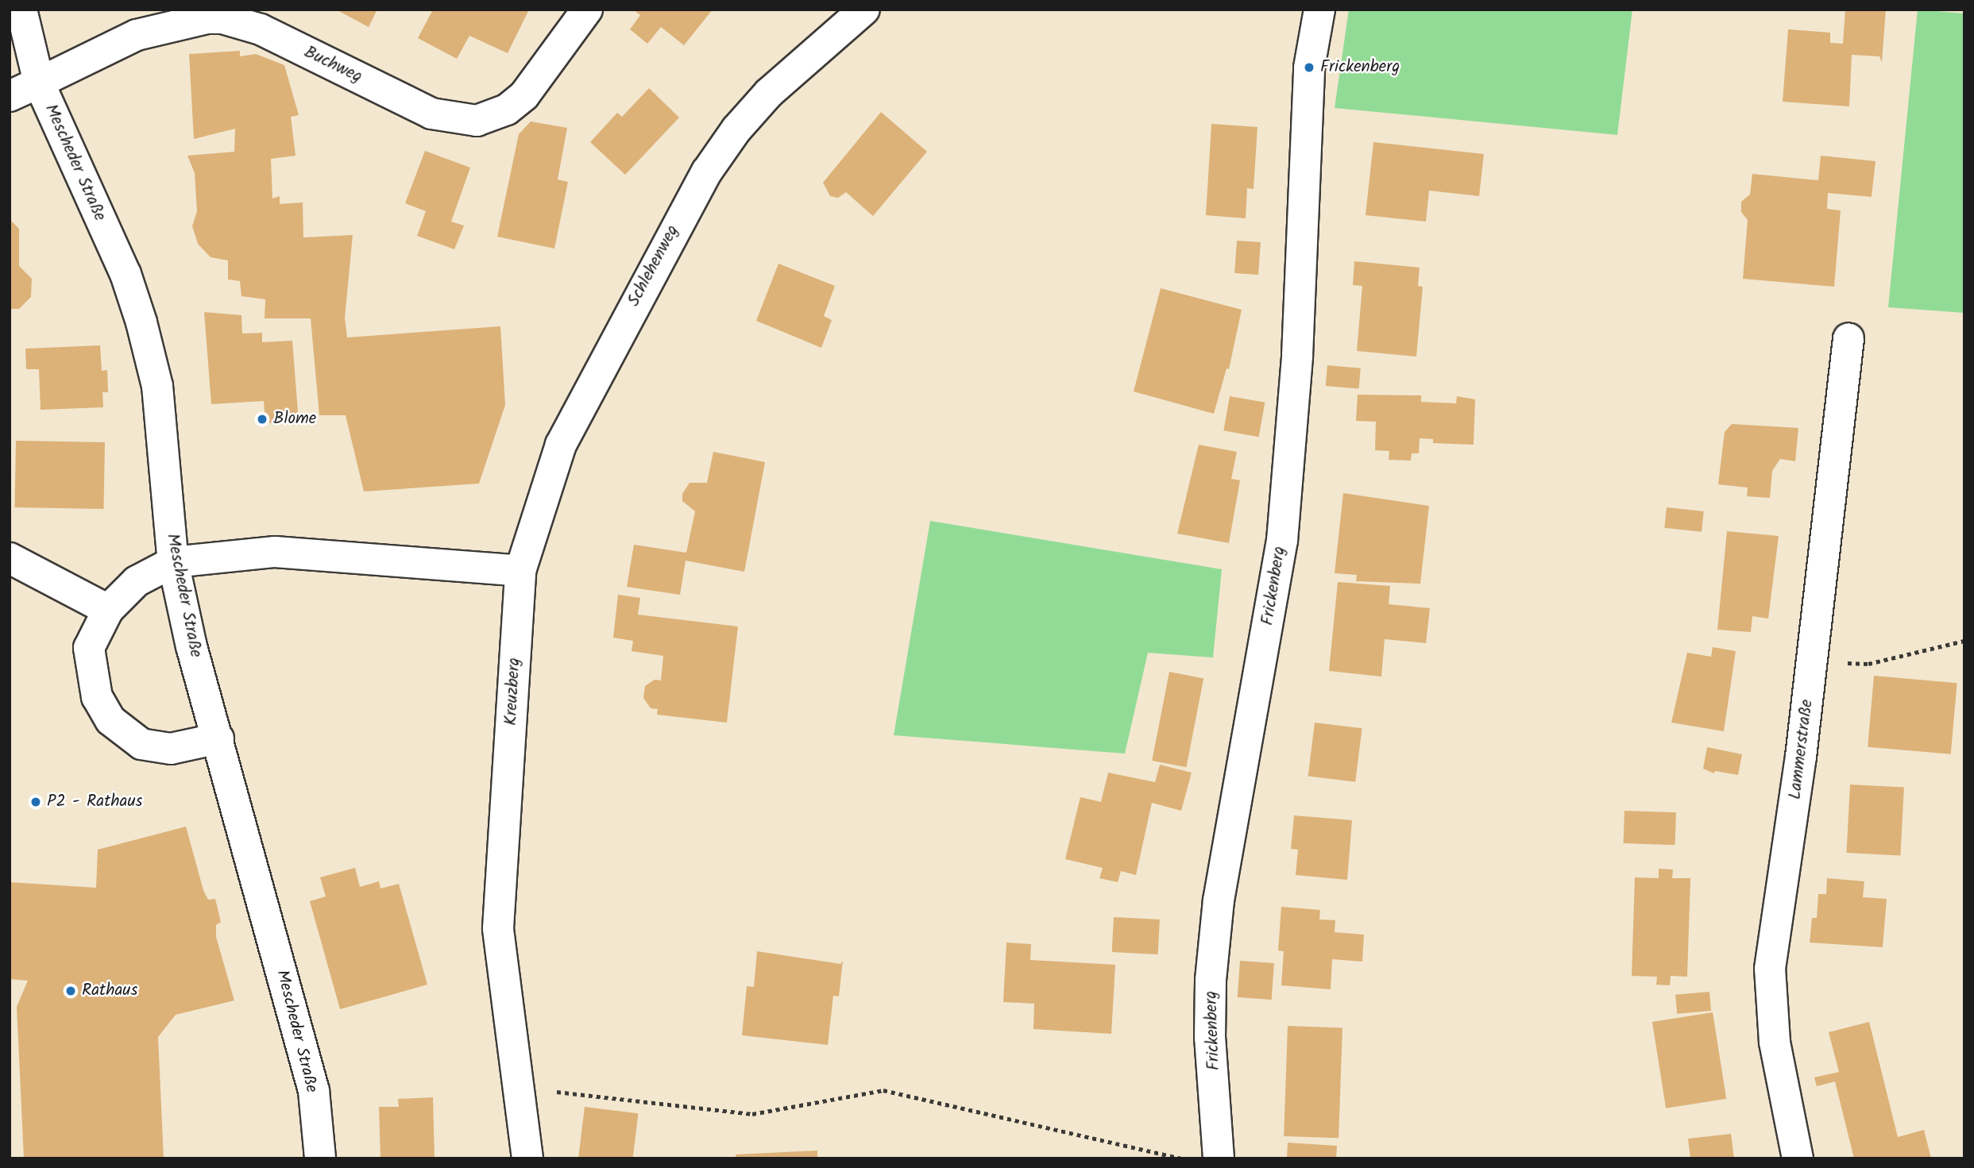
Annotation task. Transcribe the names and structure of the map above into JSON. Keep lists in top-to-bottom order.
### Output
{
  "streets": {
    "street": [
      "Buchweg",
      "Mescheder Straße",
      "Schlehenweg",
      "Frickenberg",
      "Kreuzberg",
      "Lammerstraße"
    ]
  },
  "crossings": [
    ["Buchweg", "Mescheder Straße"],
    ["Schlehenweg", "Kreuzberg"]
  ],
  "places": [
    "Frickenberg",
    "Blome",
    "P2 - Rathaus",
    "Rathaus"
  ]
}
